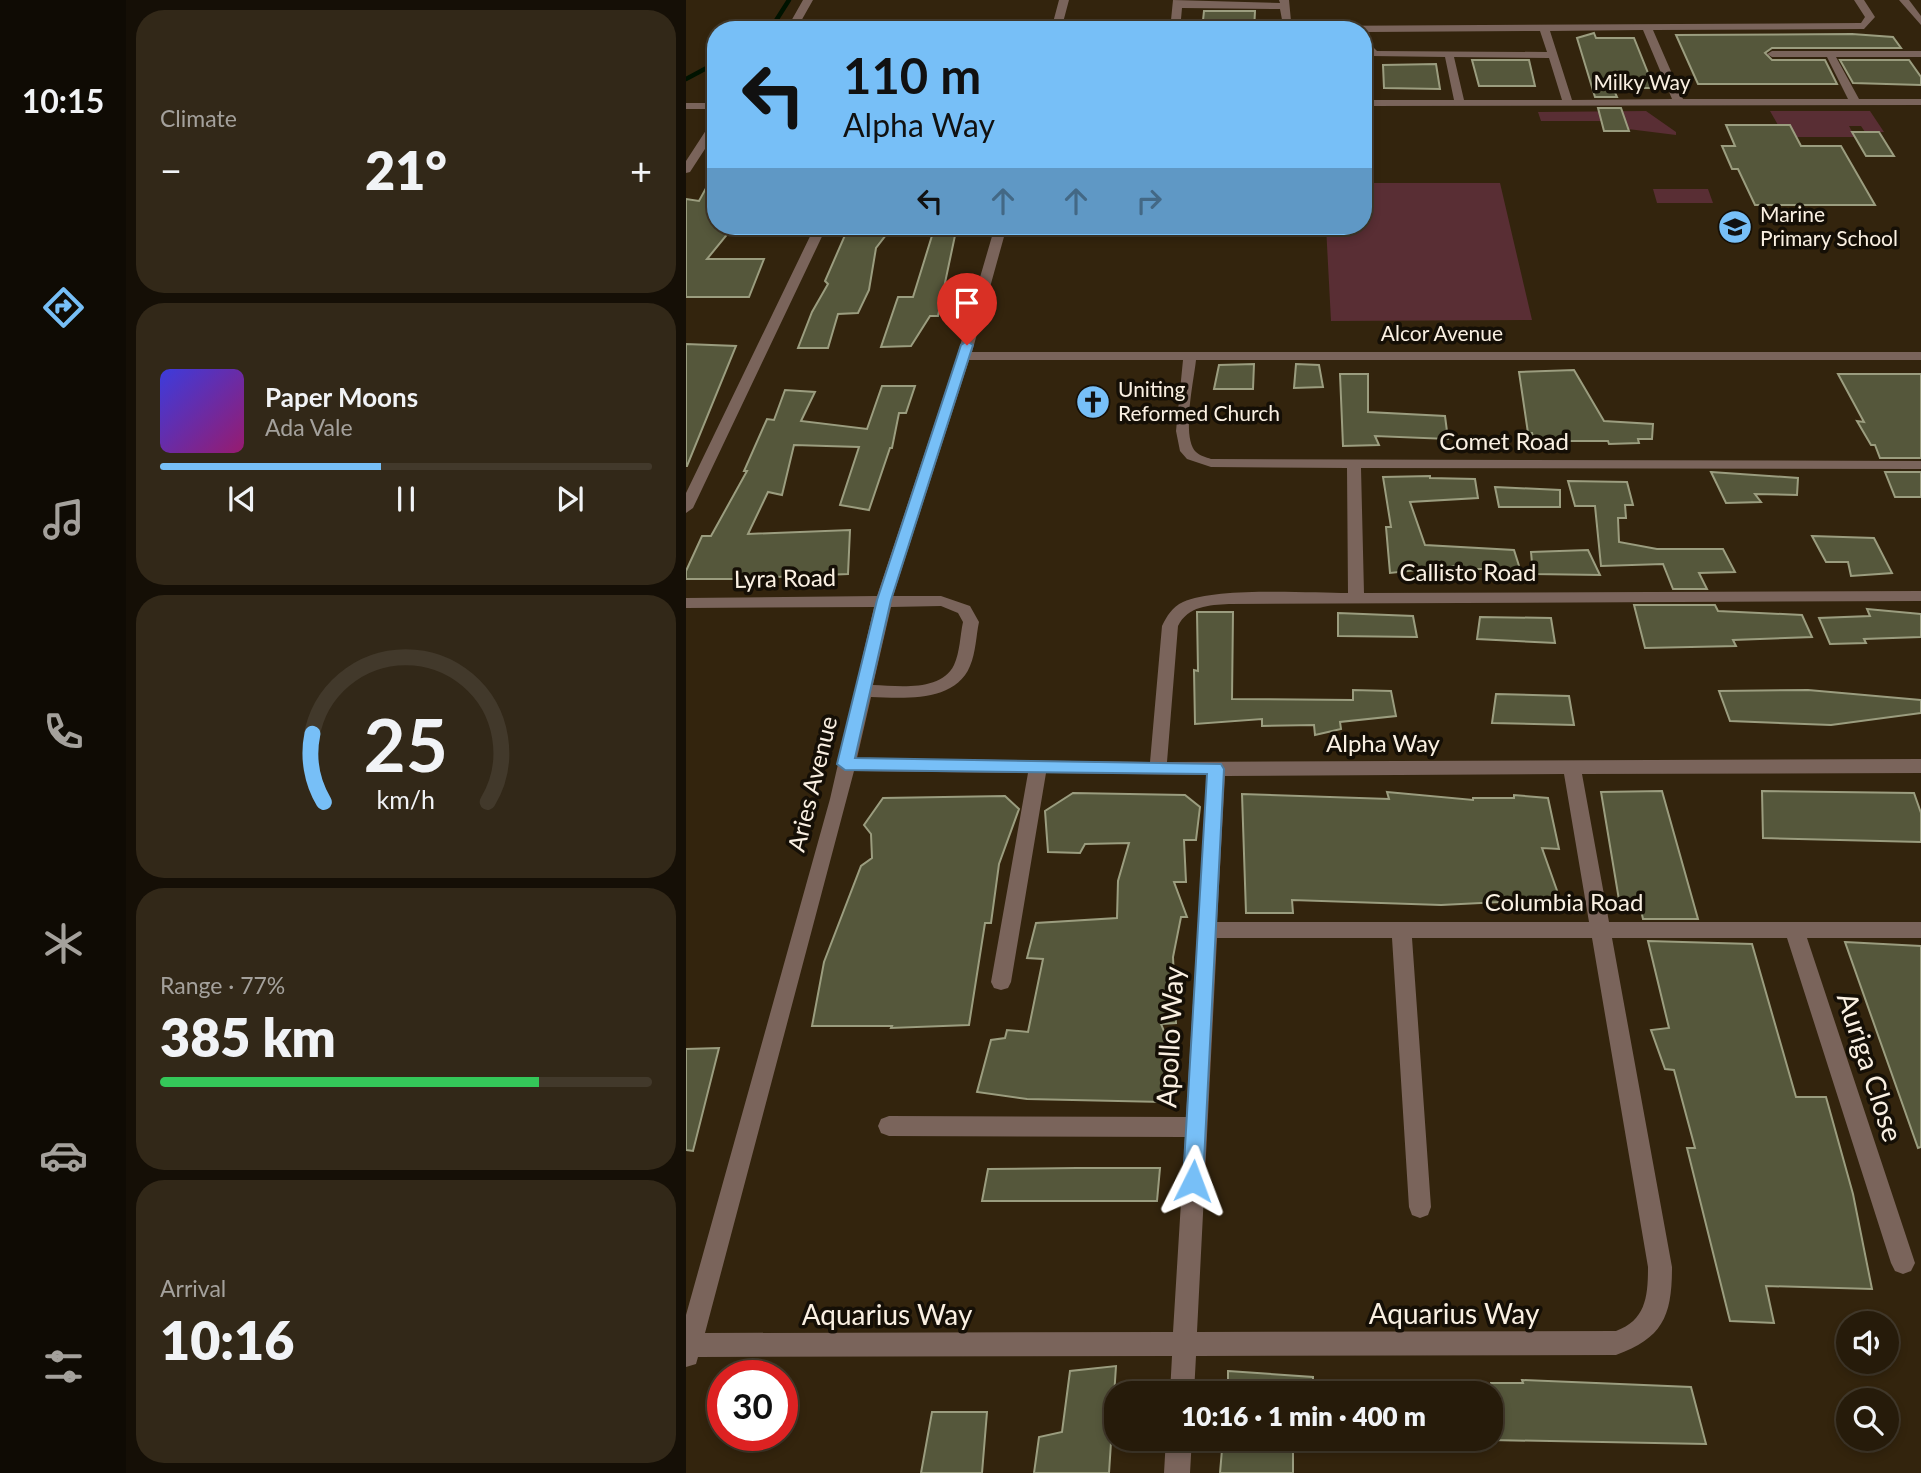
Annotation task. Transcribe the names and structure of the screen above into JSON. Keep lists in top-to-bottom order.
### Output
{
  "streets": {
    "street": [
      "Milky Way",
      "Alcor Avenue",
      "Comet Road",
      "Callisto Road",
      "Lyra Road",
      "Alpha Way",
      "Aries Avenue",
      "Columbia Road",
      "Apollo Way",
      "Auriga Close",
      "Aquarius Way"
    ]
  },
  "crossings": [
    ["Alcor Avenue", "Comet Road"],
    ["Alcor Avenue", "Aries Avenue"],
    ["Callisto Road", "Alpha Way"],
    ["Lyra Road", "Aries Avenue"],
    ["Alpha Way", "Aries Avenue"],
    ["Alpha Way", "Apollo Way"],
    ["Alpha Way", "Aquarius Way"],
    ["Aries Avenue", "Aquarius Way"],
    ["Columbia Road", "Apollo Way"],
    ["Columbia Road", "Auriga Close"],
    ["Columbia Road", "Aquarius Way"],
    ["Apollo Way", "Aquarius Way"]
  ],
  "places": {
    "school or university": ["Marine Primary School"],
    "church": ["Uniting Reformed Church"]
  },
  "page": {
    "tabs": "10:15",
    "tile": [
      "Climate",
      ["Range · 77%", "385 km"],
      ["Arrival", "10:16"]
    ],
    "turn": ["110 m", "Alpha Way"],
    "heat": ["−", "21°", "+"],
    "song": ["Paper Moons", "Ada Vale"],
    "limit": "30",
    "trip": "10:16 · 1 min · 400 m",
    "gauge": ["25", "km/h"]
  }
}
